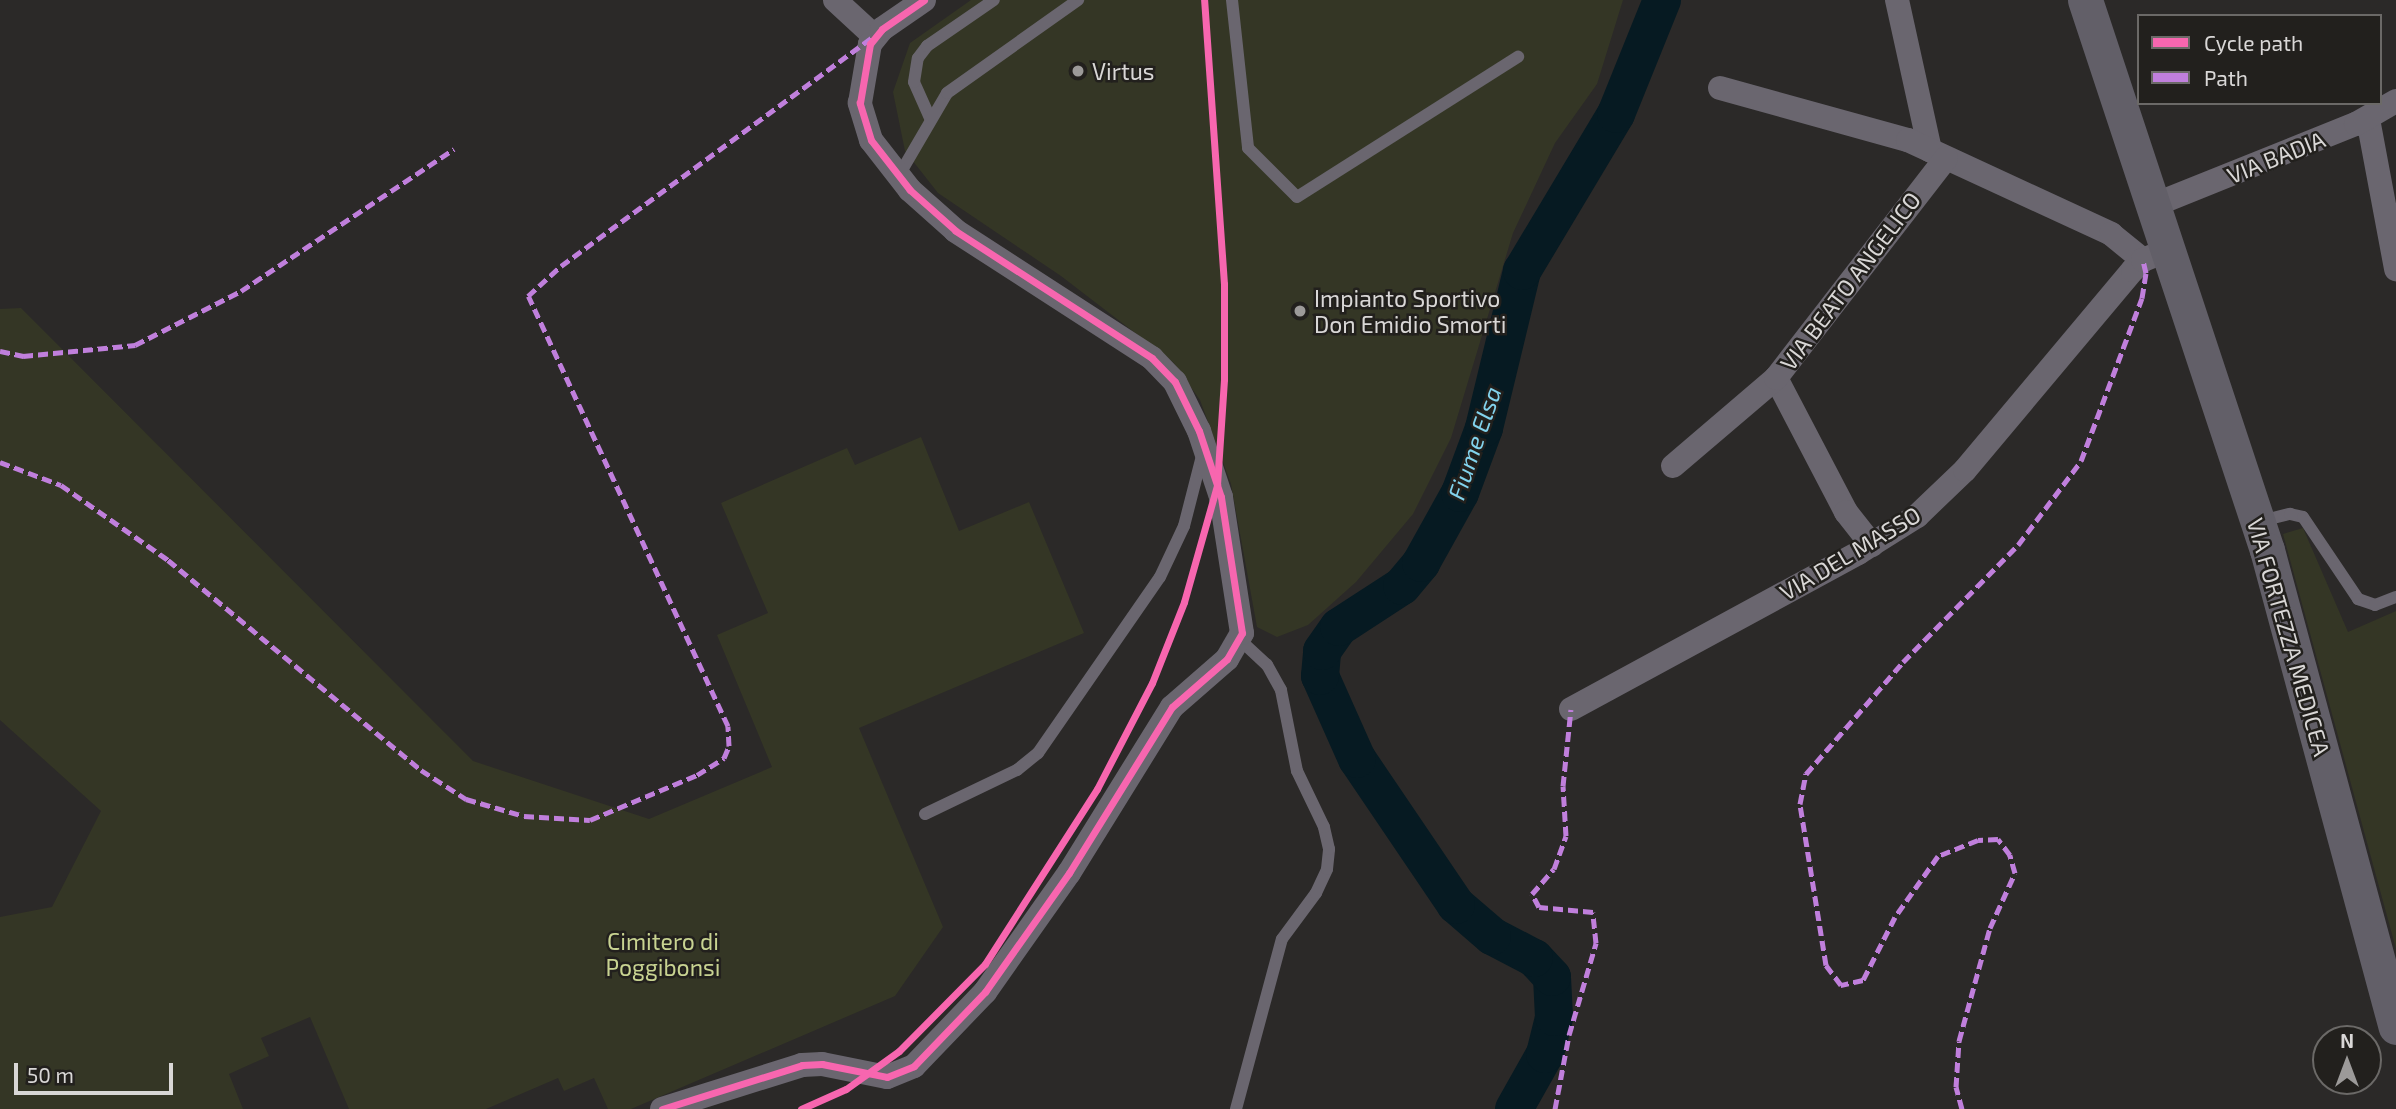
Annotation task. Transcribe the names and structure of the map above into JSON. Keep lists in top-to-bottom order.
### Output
{
  "streets": {
    "main road": ["VIA FORTEZZA MEDICEA"],
    "street": ["VIA BADIA", "VIA BEATO ANGELICO", "VIA DEL MASSO"]
  },
  "crossings": [
    ["VIA BADIA", "VIA FORTEZZA MEDICEA"],
    ["VIA DEL MASSO", "VIA FORTEZZA MEDICEA"]
  ],
  "water": ["Fiume Elsa"],
  "parks": ["Cimitero di Poggibonsi"],
  "places": ["Virtus", "Impianto Sportivo Don Emidio Smorti"],
  "legend": ["Cycle path", "Path"],
  "scale_bar": "50 m",
  "north": "top"
}
